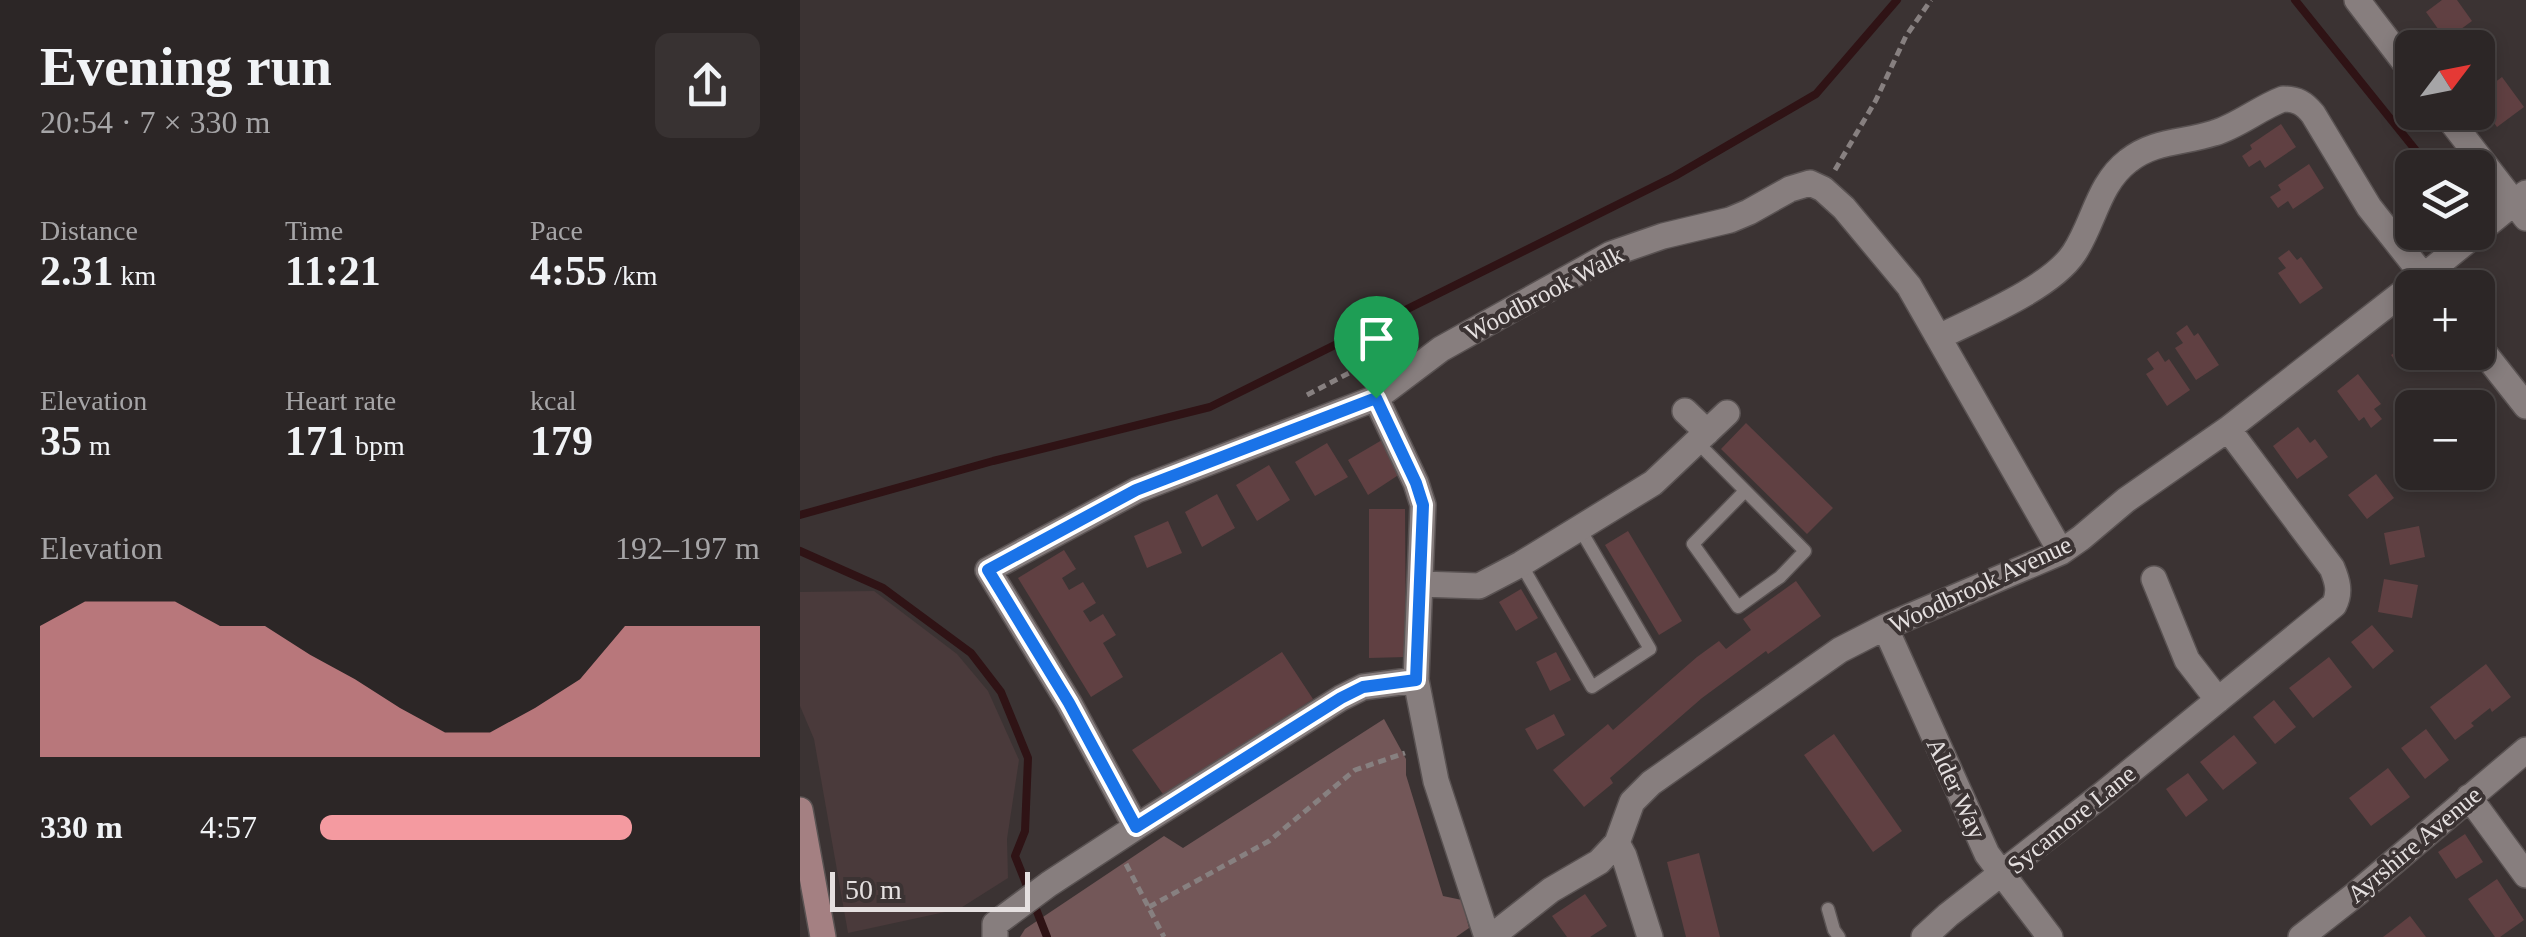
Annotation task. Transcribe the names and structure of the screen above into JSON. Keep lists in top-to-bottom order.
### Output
{
  "streets": {
    "street": [
      "Woodbrook Walk",
      "Woodbrook Avenue",
      "Alder Way",
      "Sycamore Lane",
      "Ayrshire Avenue"
    ]
  },
  "crossings": [
    ["Woodbrook Avenue", "Alder Way"],
    ["Woodbrook Avenue", "Sycamore Lane"],
    ["Alder Way", "Sycamore Lane"]
  ],
  "scale_bar": "50 m",
  "north": "top right",
  "page": {
    "heading": ["Evening run", "20:54 · 7 × 330 m"],
    "map_buttons": ["+", "−"],
    "stats": [
      ["Distance", "2.31 km"],
      ["Time", "11:21"],
      ["Pace", "4:55 /km"],
      ["Elevation", "35 m"],
      ["Heart rate", "171 bpm"],
      ["kcal", "179"]
    ],
    "chart": ["Elevation", "192–197 m"],
    "list": [
      {
        "name": "330 m",
        "note": "4:57"
      }
    ],
    "scale": "50 m"
  }
}
